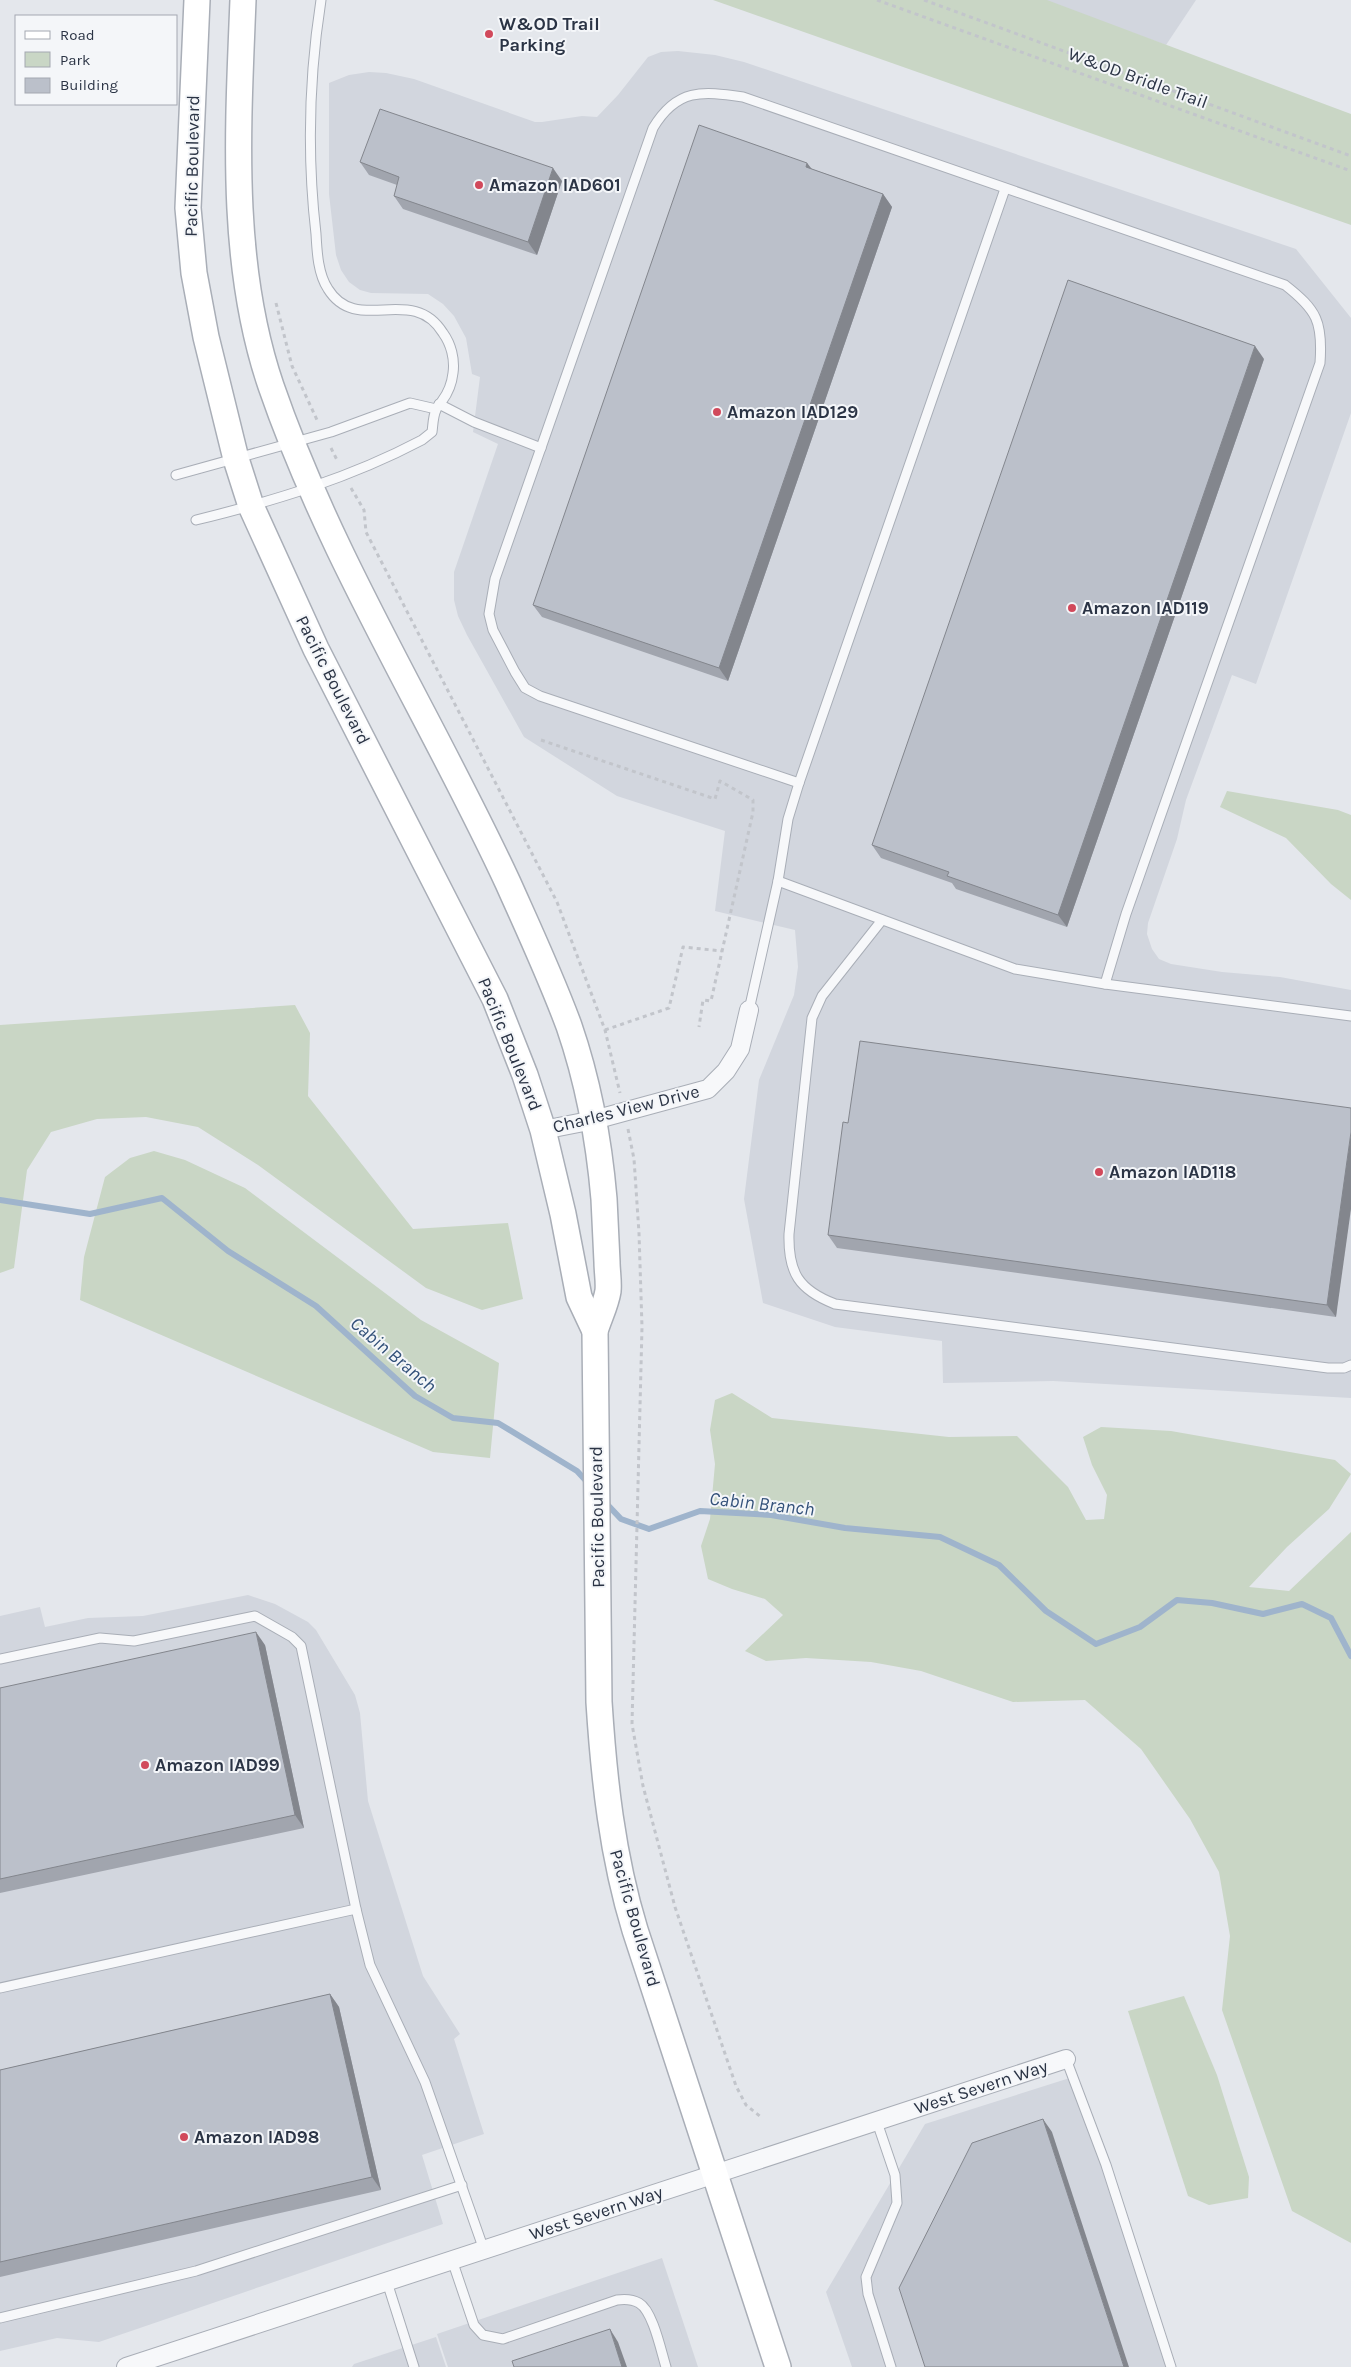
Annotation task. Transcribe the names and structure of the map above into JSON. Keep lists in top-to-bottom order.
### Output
{
  "streets": {
    "main road": ["Pacific Boulevard"],
    "street": ["Charles View Drive", "West Severn Way"],
    "path": ["W&OD Bridle Trail"]
  },
  "crossings": [
    ["Pacific Boulevard", "Charles View Drive"],
    ["Pacific Boulevard", "West Severn Way"]
  ],
  "water": ["Cabin Branch"],
  "places": [
    "W&OD Trail Parking",
    "Amazon IAD601",
    "Amazon IAD129",
    "Amazon IAD119",
    "Amazon IAD118",
    "Amazon IAD99",
    "Amazon IAD98"
  ],
  "legend": ["Road", "Park", "Building"]
}
